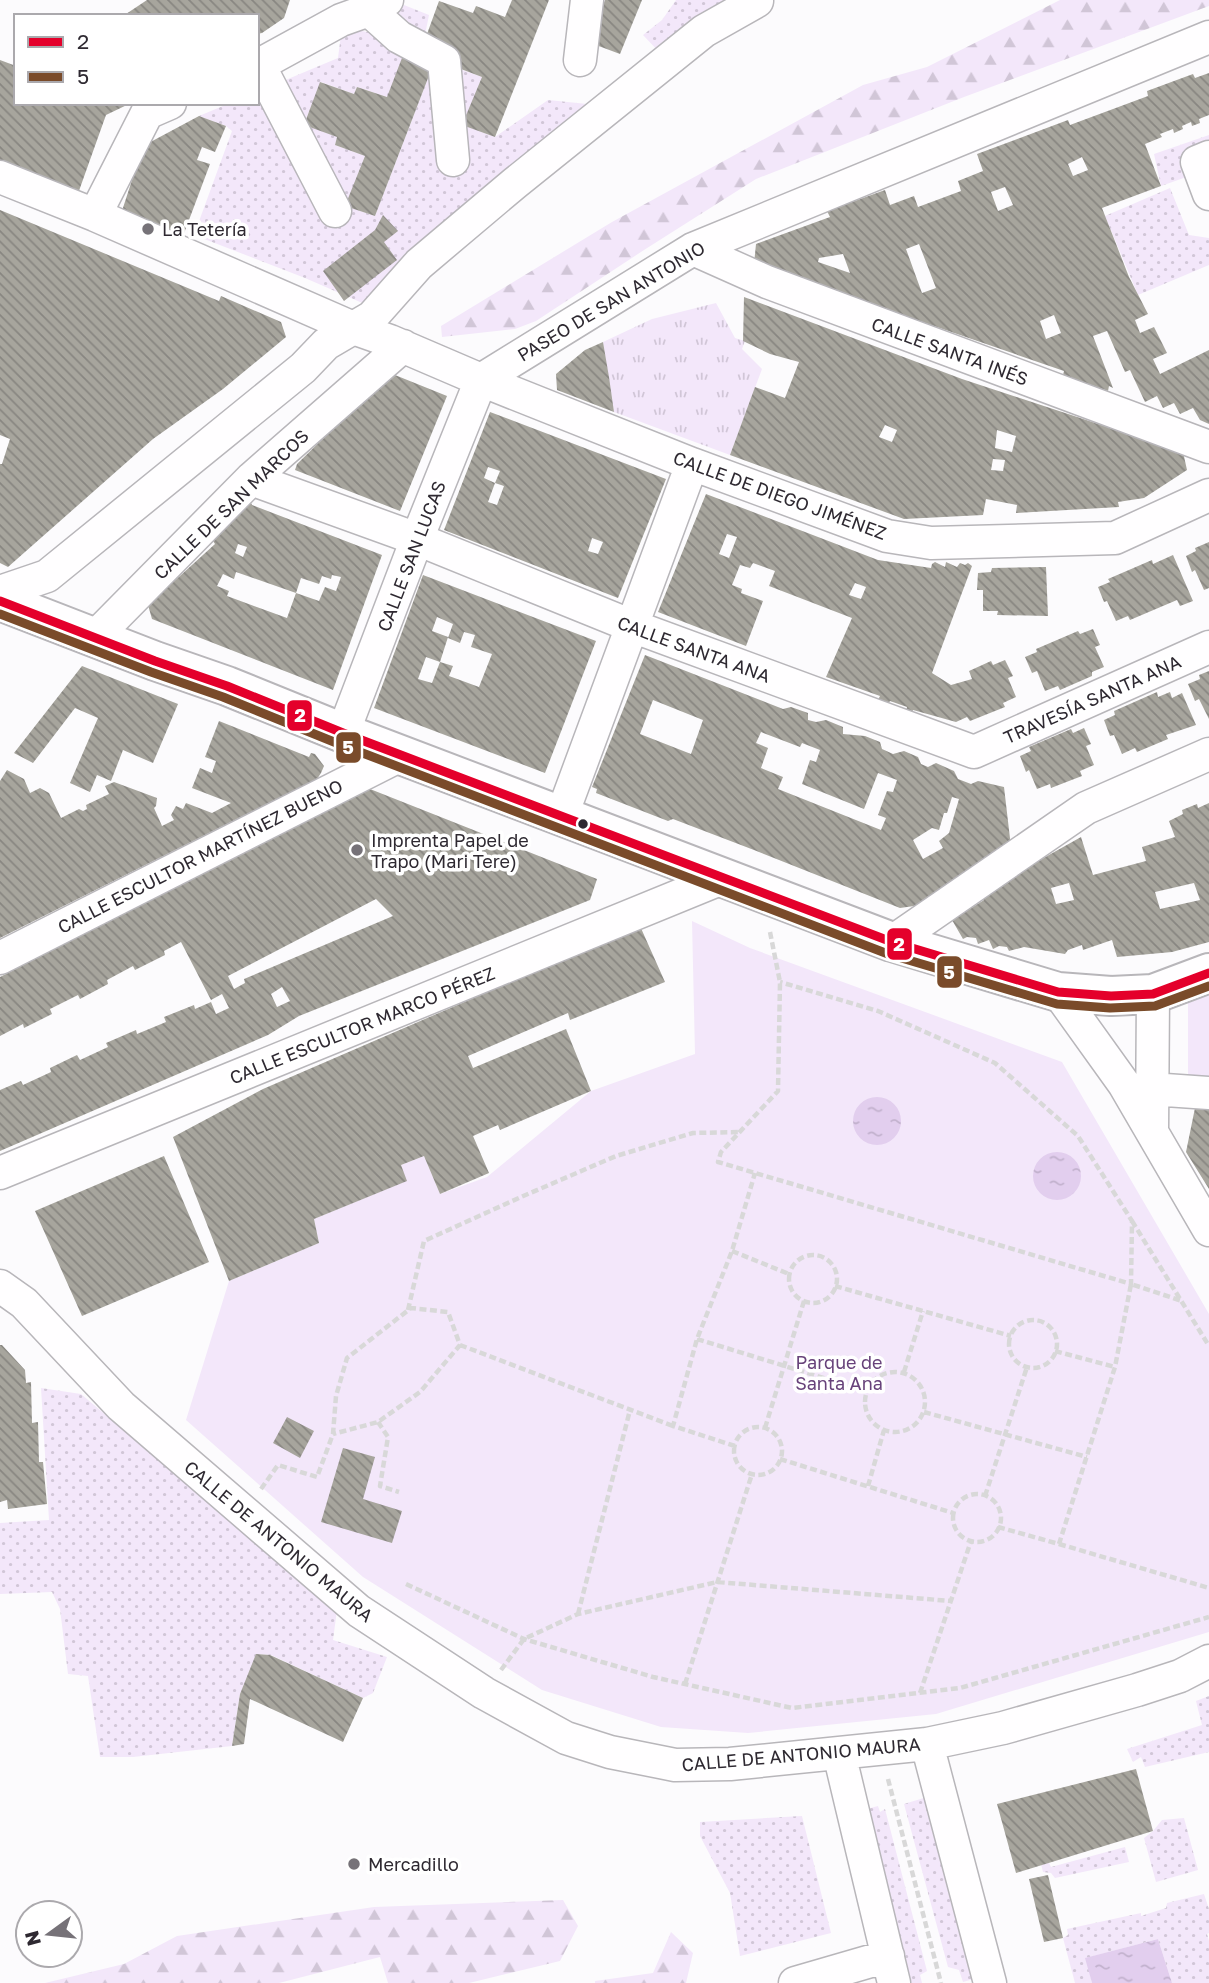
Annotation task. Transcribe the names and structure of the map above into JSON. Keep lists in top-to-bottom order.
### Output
{
  "streets": {
    "street": [
      "PASEO DE SAN ANTONIO",
      "CALLE SANTA INÉS",
      "CALLE DE DIEGO JIMÉNEZ",
      "CALLE DE SAN MARCOS",
      "CALLE SAN LUCAS",
      "CALLE SANTA ANA",
      "TRAVESÍA SANTA ANA",
      "CALLE ESCULTOR MARTÍNEZ BUENO",
      "CALLE ESCULTOR MARCO PÉREZ",
      "CALLE DE ANTONIO MAURA"
    ]
  },
  "crossings": [
    ["PASEO DE SAN ANTONIO", "CALLE SANTA INÉS"],
    ["PASEO DE SAN ANTONIO", "CALLE DE DIEGO JIMÉNEZ"],
    ["PASEO DE SAN ANTONIO", "CALLE SAN LUCAS"],
    ["CALLE DE DIEGO JIMÉNEZ", "CALLE SAN LUCAS"],
    ["CALLE DE SAN MARCOS", "CALLE SANTA ANA"],
    ["CALLE SAN LUCAS", "CALLE SANTA ANA"],
    ["CALLE SANTA ANA", "TRAVESÍA SANTA ANA"]
  ],
  "parks": ["Parque de Santa Ana"],
  "places": ["La Tetería", "Imprenta Papel de Trapo (Mari Tere)", "Mercadillo"],
  "lines": ["transit line 2", "transit line 5"],
  "legend": ["2", "5"],
  "north": "left"
}
